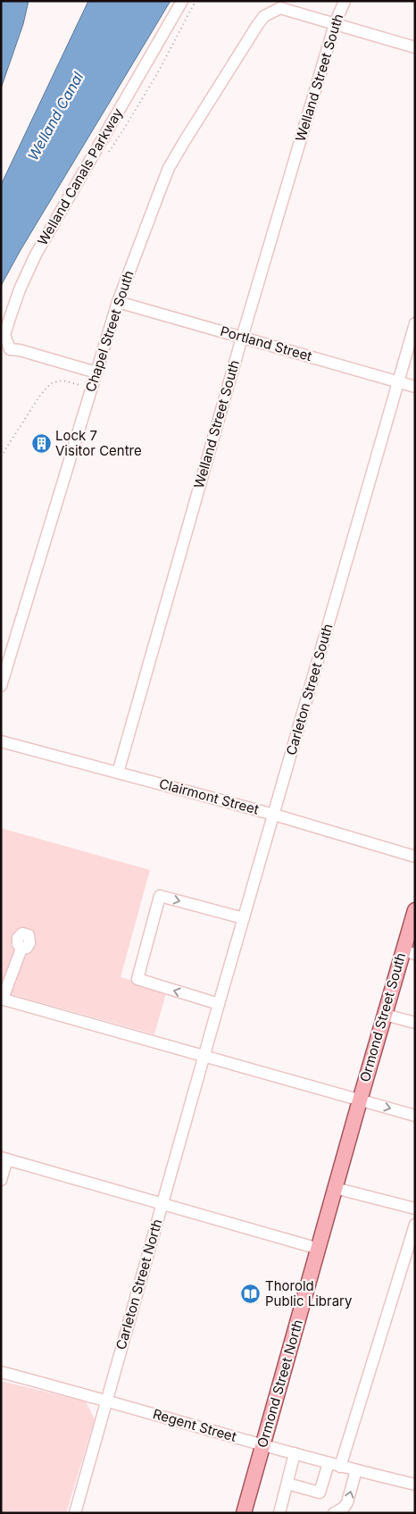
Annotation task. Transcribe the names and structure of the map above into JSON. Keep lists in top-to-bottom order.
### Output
{
  "streets": {
    "main road": ["Ormond Street South", "Ormond Street North"],
    "street": [
      "Welland Street South",
      "Welland Canals Parkway",
      "Chapel Street South",
      "Portland Street",
      "Carleton Street South",
      "Clairmont Street",
      "Carleton Street North",
      "Regent Street"
    ]
  },
  "crossings": [
    ["Welland Street South", "Chapel Street South"],
    ["Welland Street South", "Portland Street"],
    ["Welland Street South", "Clairmont Street"],
    ["Chapel Street South", "Portland Street"],
    ["Portland Street", "Carleton Street South"],
    ["Carleton Street South", "Clairmont Street"],
    ["Carleton Street South", "Carleton Street North"],
    ["Ormond Street South", "Ormond Street North"],
    ["Carleton Street North", "Regent Street"],
    ["Ormond Street North", "Regent Street"]
  ],
  "water": ["Welland Canal"],
  "places": {
    "building": ["Lock 7 Visitor Centre"],
    "library": ["Thorold Public Library"]
  }
}
